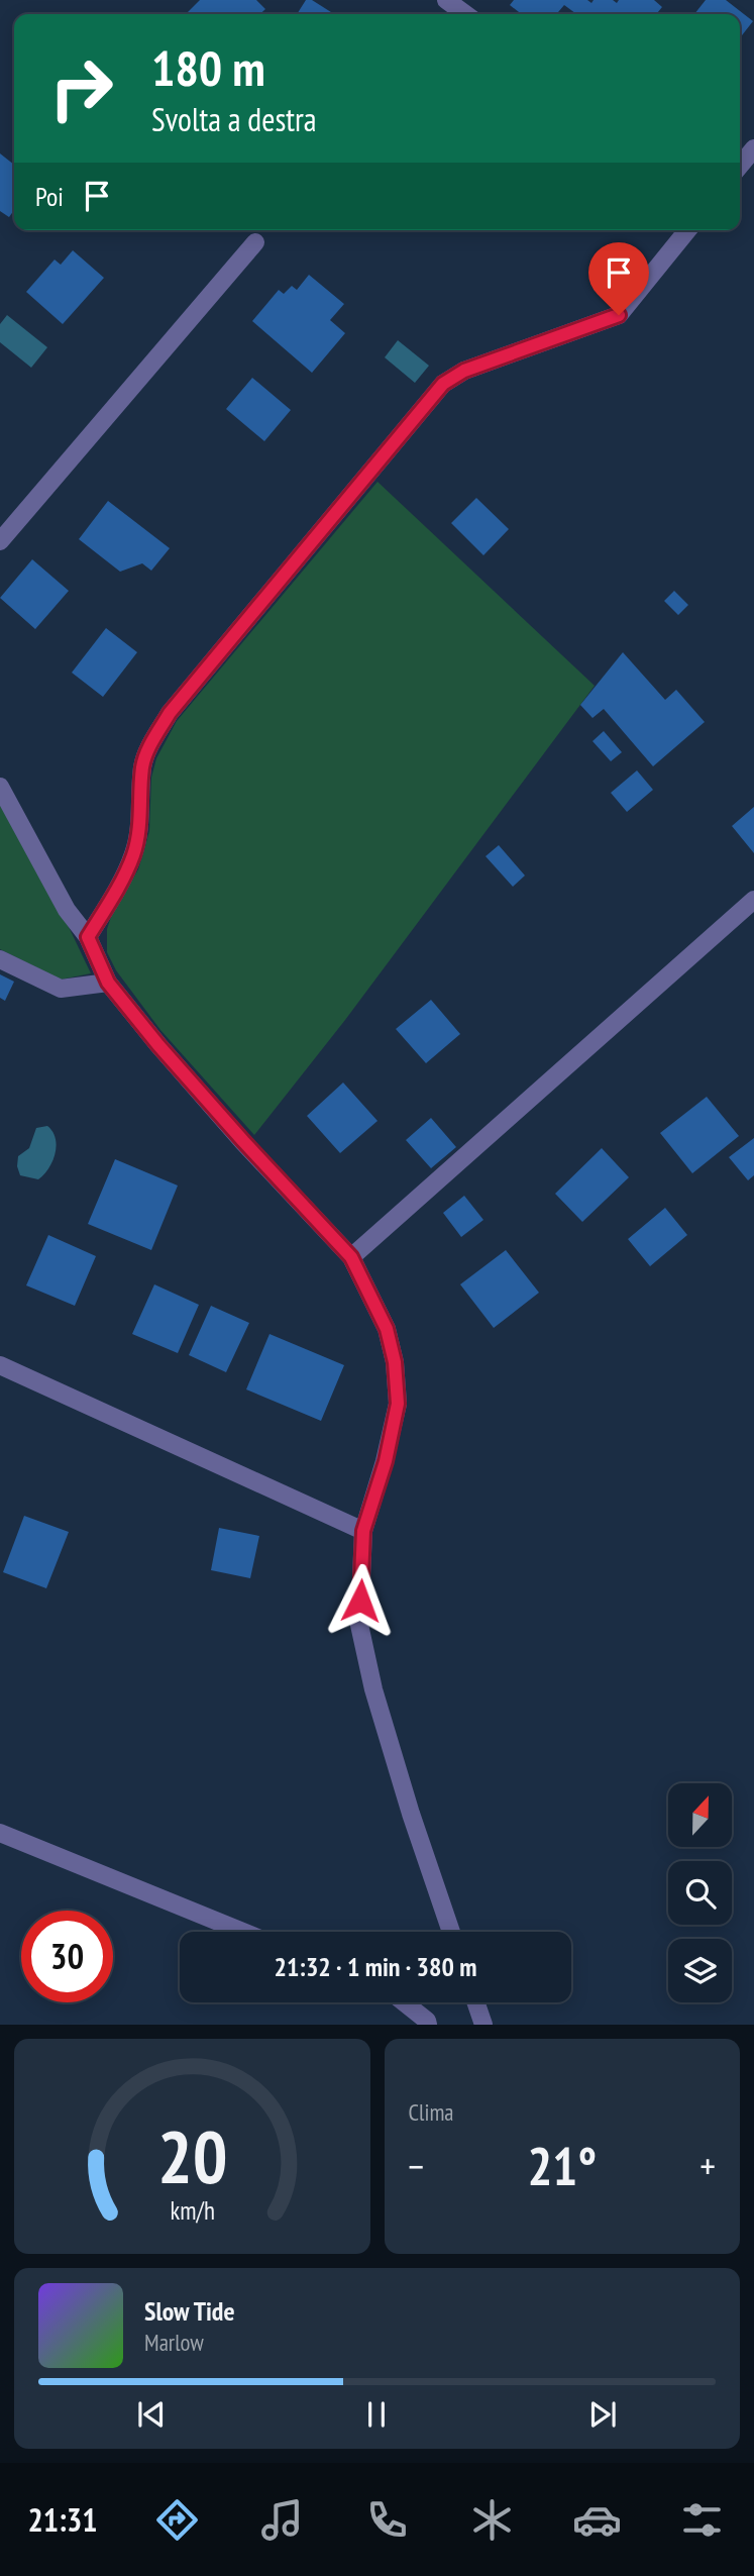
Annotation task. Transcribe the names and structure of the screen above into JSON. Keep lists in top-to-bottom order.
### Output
{
  "north": "top",
  "page": {
    "turn": ["180 m", "Svolta a destra"],
    "then": "Poi",
    "limit": "30",
    "trip": "21:32 · 1 min · 380 m",
    "tile": "Clima",
    "heat": ["−", "21°", "+"],
    "song": ["Slow Tide", "Marlow"],
    "tabs": "21:31",
    "gauge": ["20", "km/h"]
  }
}
